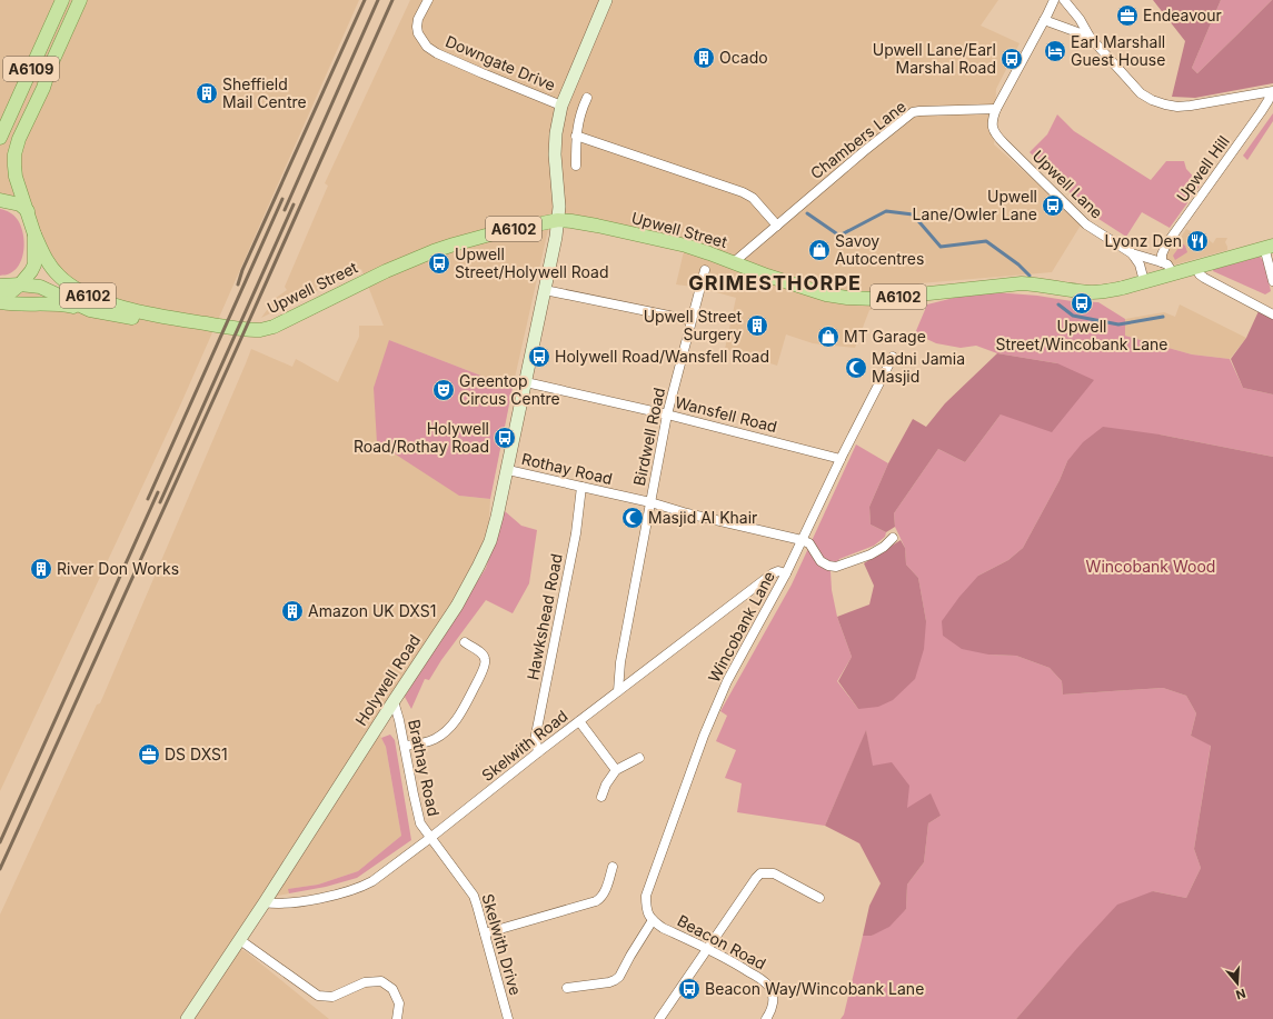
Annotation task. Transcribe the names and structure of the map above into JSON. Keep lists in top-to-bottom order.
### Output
{
  "streets": {
    "main road": [
      "A6109",
      "A6102",
      "Upwell Street",
      "Holywell Road"
    ],
    "street": [
      "Downgate Drive",
      "Chambers Lane",
      "Upwell Hill",
      "Upwell Lane",
      "Wansfell Road",
      "Birdwell Road",
      "Rothay Road",
      "Hawkshead Road",
      "Wincobank Lane",
      "Skelwith Road",
      "Brathay Road",
      "Beacon Road",
      "Skelwith Drive"
    ]
  },
  "crossings": [
    ["Downgate Drive", "Holywell Road"],
    ["Chambers Lane", "Upwell Lane"],
    ["Chambers Lane", "Upwell Street"],
    ["Upwell Hill", "Upwell Lane"],
    ["Upwell Lane", "Upwell Street"],
    ["A6102", "Upwell Street"],
    ["Upwell Street", "Holywell Road"],
    ["Wansfell Road", "Birdwell Road"],
    ["Wansfell Road", "Wincobank Lane"],
    ["Wansfell Road", "Holywell Road"],
    ["Birdwell Road", "Rothay Road"],
    ["Birdwell Road", "Skelwith Road"],
    ["Rothay Road", "Hawkshead Road"],
    ["Rothay Road", "Wincobank Lane"],
    ["Rothay Road", "Holywell Road"],
    ["Hawkshead Road", "Skelwith Road"],
    ["Wincobank Lane", "Skelwith Road"],
    ["Wincobank Lane", "Beacon Road"],
    ["Holywell Road", "Skelwith Road"],
    ["Holywell Road", "Brathay Road"],
    ["Skelwith Road", "Brathay Road"],
    ["Skelwith Road", "Skelwith Drive"],
    ["Brathay Road", "Skelwith Drive"]
  ],
  "districts": ["GRIMESTHORPE"],
  "parks": ["Wincobank Wood"],
  "places": {
    "office": ["Endeavour", "DS DXS1"],
    "hotel": ["Earl Marshall Guest House"],
    "building": [
      "Ocado",
      "Sheffield Mail Centre",
      "Upwell Street Surgery",
      "River Don Works",
      "Amazon UK DXS1"
    ],
    "bus stop": [
      "Upwell Lane/Earl Marshal Road",
      "Upwell Lane/Owler Lane",
      "Upwell Street/Holywell Road",
      "Upwell Street/Wincobank Lane",
      "Holywell Road/Wansfell Road",
      "Holywell Road/Rothay Road",
      "Beacon Way/Wincobank Lane"
    ],
    "restaurant": ["Lyonz Den"],
    "shop": ["Savoy Autocentres", "MT Garage"],
    "mosque": ["Madni Jamia Masjid", "Masjid Al Khair"],
    "theatre": ["Greentop Circus Centre"]
  },
  "north": "bottom"
}
